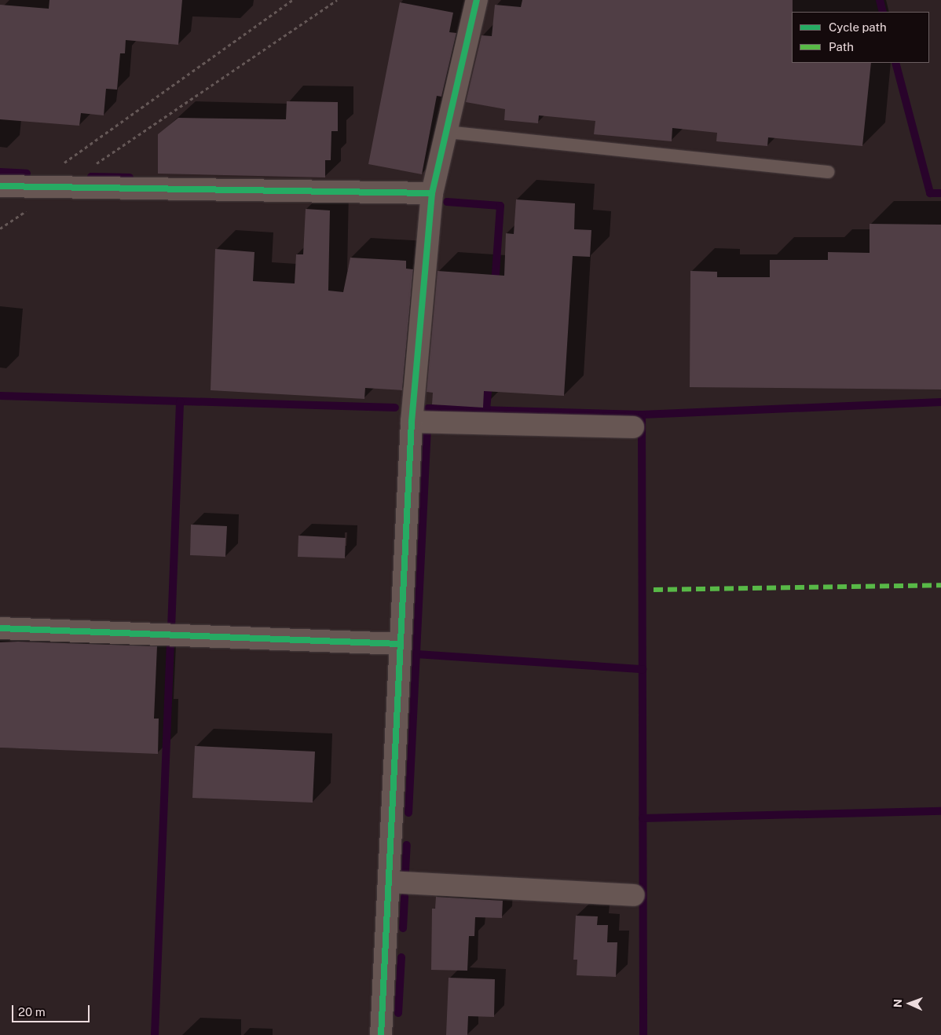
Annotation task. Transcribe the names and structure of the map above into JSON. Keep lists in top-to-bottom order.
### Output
{
  "legend": ["Cycle path", "Path"],
  "scale_bar": "20 m",
  "north": "left"
}
